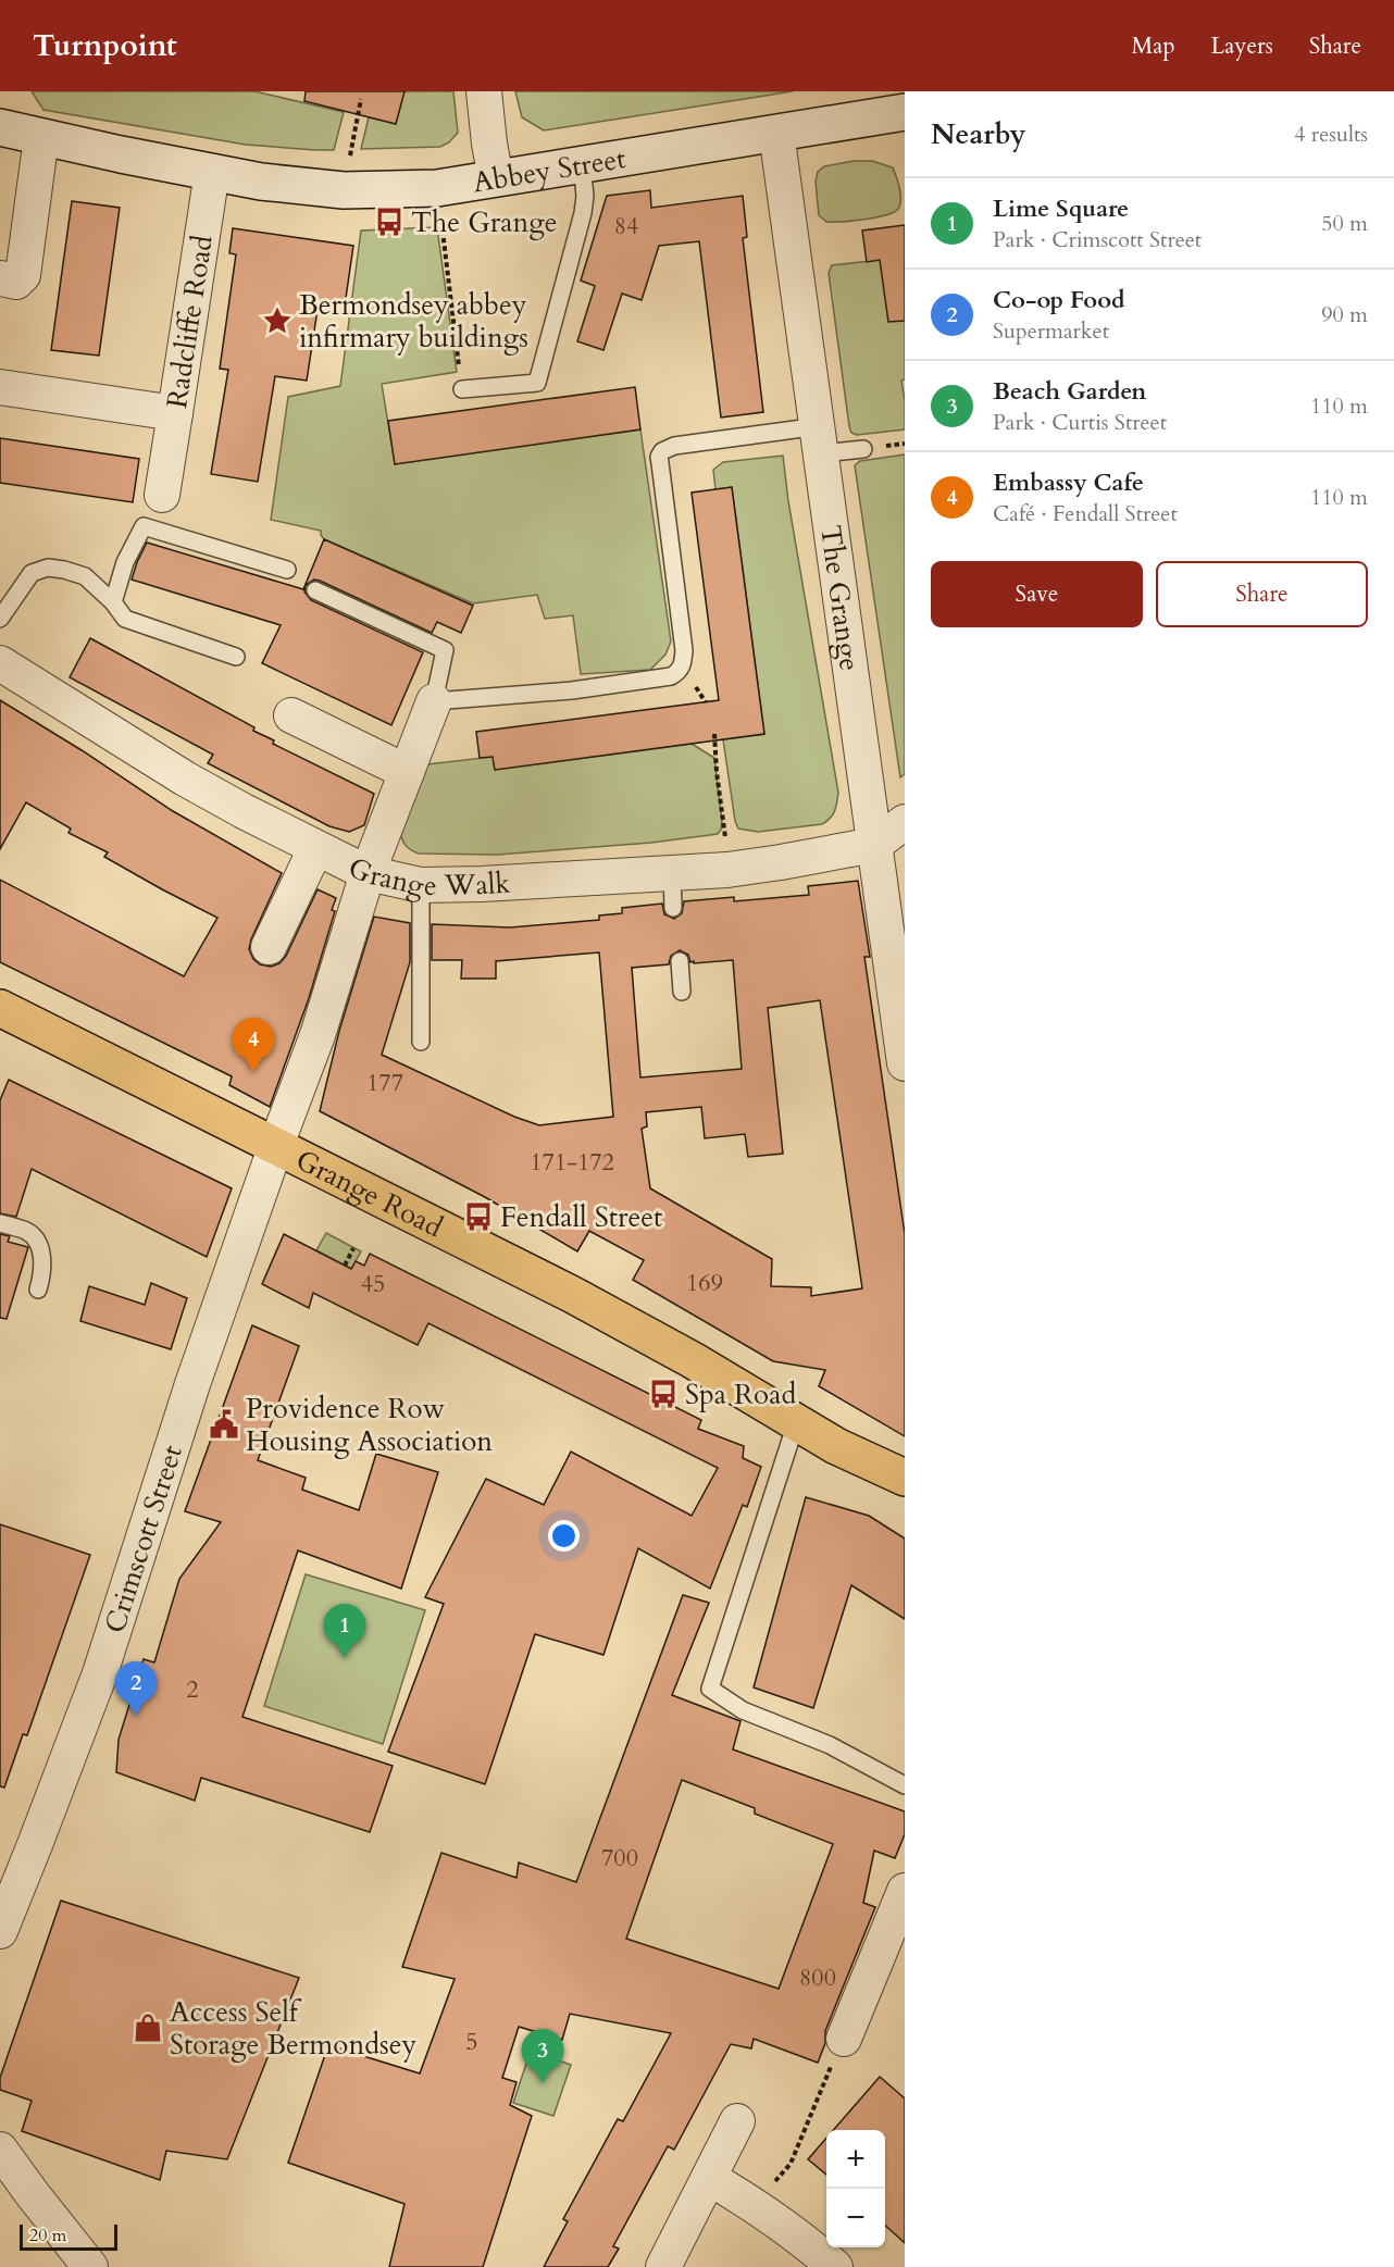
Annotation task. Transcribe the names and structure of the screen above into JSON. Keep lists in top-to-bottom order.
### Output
{
  "streets": {
    "main road": ["Abbey Street", "Grange Road"],
    "street": [
      "Radcliffe Road",
      "The Grange",
      "Grange Walk",
      "Crimscott Street"
    ]
  },
  "crossings": [
    ["Abbey Street", "Radcliffe Road"],
    ["Abbey Street", "The Grange"],
    ["The Grange", "Grange Walk"],
    ["Grange Road", "Crimscott Street"]
  ],
  "places": {
    "bus stop": ["The Grange", "Fendall Street", "Spa Road"],
    "place": ["Bermondsey abbey infirmary buildings"],
    "public building": ["Providence Row Housing Association"],
    "shop": ["Access Self Storage Bermondsey"]
  },
  "house_numbers": [
    "84",
    "177",
    "171-172",
    "169",
    "45",
    "2",
    "700",
    "800",
    "5"
  ],
  "scale_bar": "20 m",
  "page": {
    "header": "Turnpoint",
    "nav": ["Map", "Layers", "Share"],
    "heading": ["Nearby", "4 results"],
    "list": [
      {
        "mark": "1",
        "name": "Lime Square",
        "note": "Park · Crimscott Street",
        "value": "50 m"
      },
      {
        "mark": "2",
        "name": "Co-op Food",
        "note": "Supermarket",
        "value": "90 m"
      },
      {
        "mark": "3",
        "name": "Beach Garden",
        "note": "Park · Curtis Street",
        "value": "110 m"
      },
      {
        "mark": "4",
        "name": "Embassy Cafe",
        "note": "Café · Fendall Street",
        "value": "110 m"
      }
    ],
    "buttons": ["Save", "Share"],
    "pins": [
      "4",
      "1",
      "2",
      "3"
    ],
    "map_buttons": ["+", "−"],
    "scale": "20 m"
  }
}
